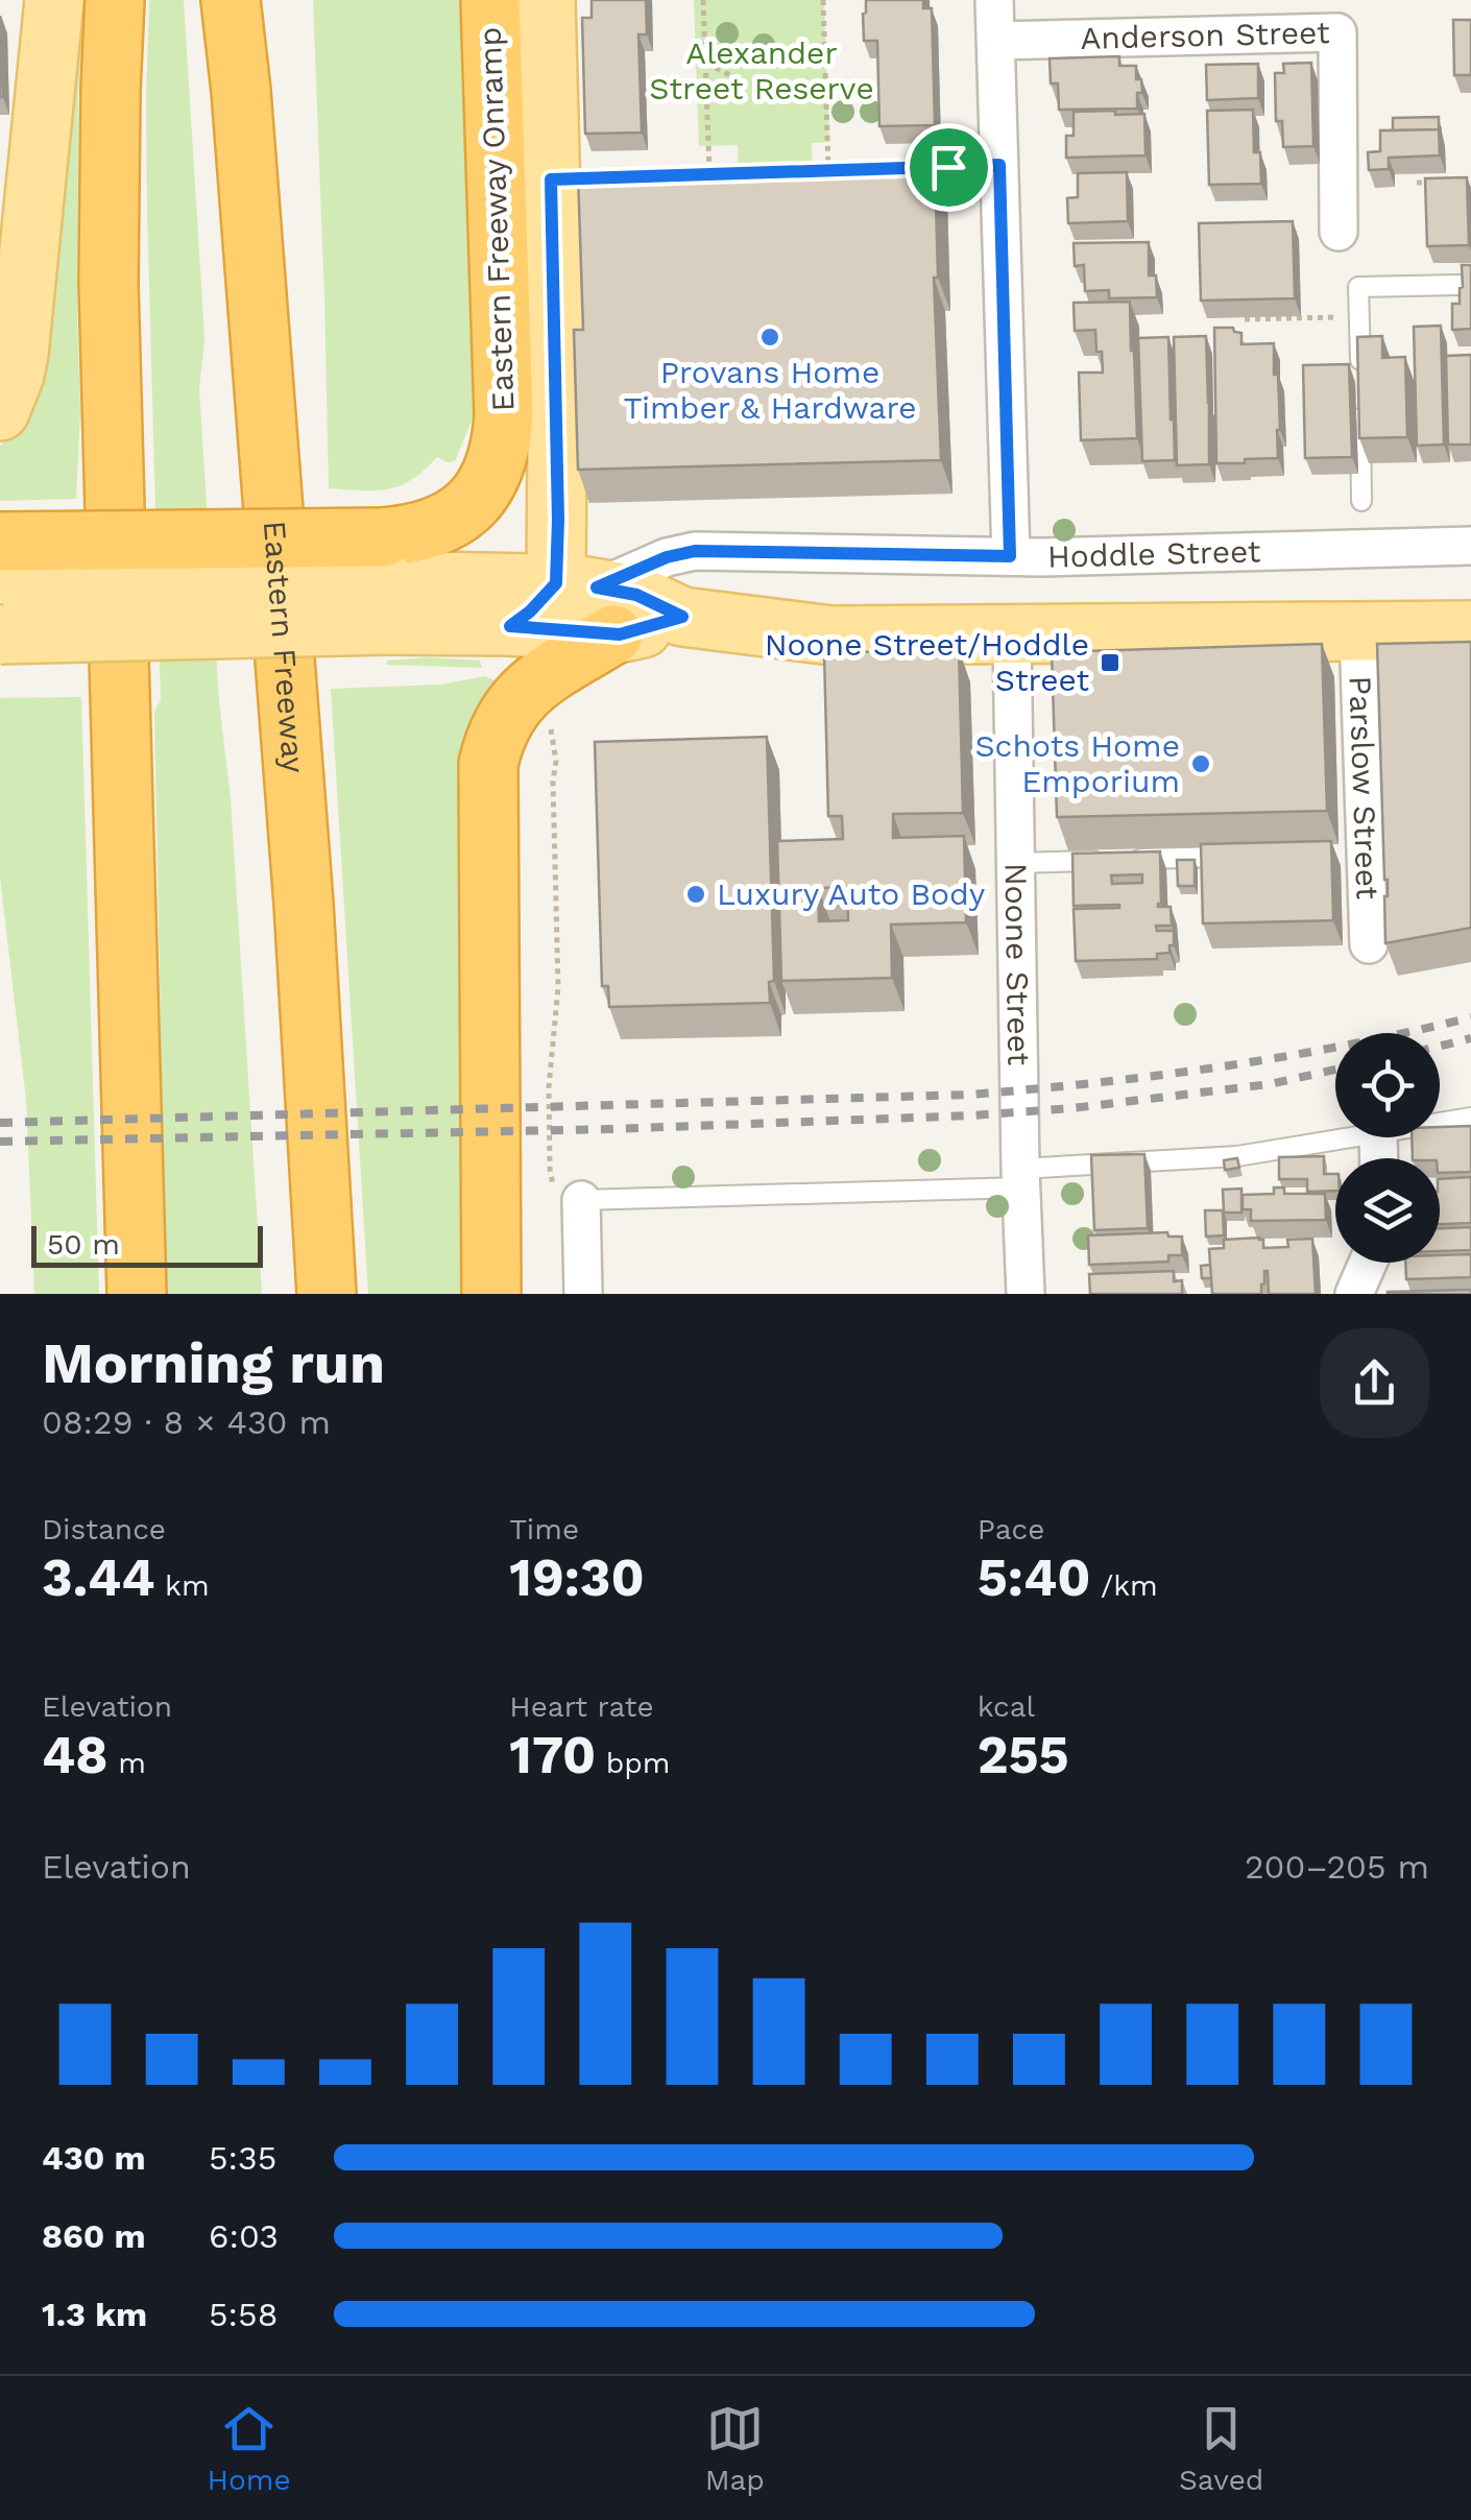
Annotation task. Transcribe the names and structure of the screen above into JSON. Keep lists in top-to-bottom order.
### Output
{
  "streets": {
    "highway": ["Eastern Freeway Onramp", "Hoddle Street", "Eastern Freeway"],
    "street": ["Anderson Street", "Parslow Street", "Noone Street"]
  },
  "crossings": [
    ["Eastern Freeway Onramp", "Hoddle Street"],
    ["Hoddle Street", "Parslow Street"],
    ["Hoddle Street", "Noone Street"]
  ],
  "parks": ["Alexander Street Reserve"],
  "places": {
    "other": ["Provans Home Timber & Hardware", "Schots Home Emporium", "Luxury Auto Body"],
    "transit": ["Noone Street/Hoddle Street"]
  },
  "scale_bar": "50 m",
  "page": {
    "scale": "50 m",
    "heading": ["Morning run", "08:29 · 8 × 430 m"],
    "stats": [
      ["Distance", "3.44 km"],
      ["Time", "19:30"],
      ["Pace", "5:40 /km"],
      ["Elevation", "48 m"],
      ["Heart rate", "170 bpm"],
      ["kcal", "255"]
    ],
    "chart": ["Elevation", "200–205 m"],
    "list": [
      {
        "name": "430 m",
        "note": "5:35"
      },
      {
        "name": "860 m",
        "note": "6:03"
      },
      {
        "name": "1.3 km",
        "note": "5:58"
      }
    ],
    "tabs": ["Home", "Map", "Saved"]
  }
}
